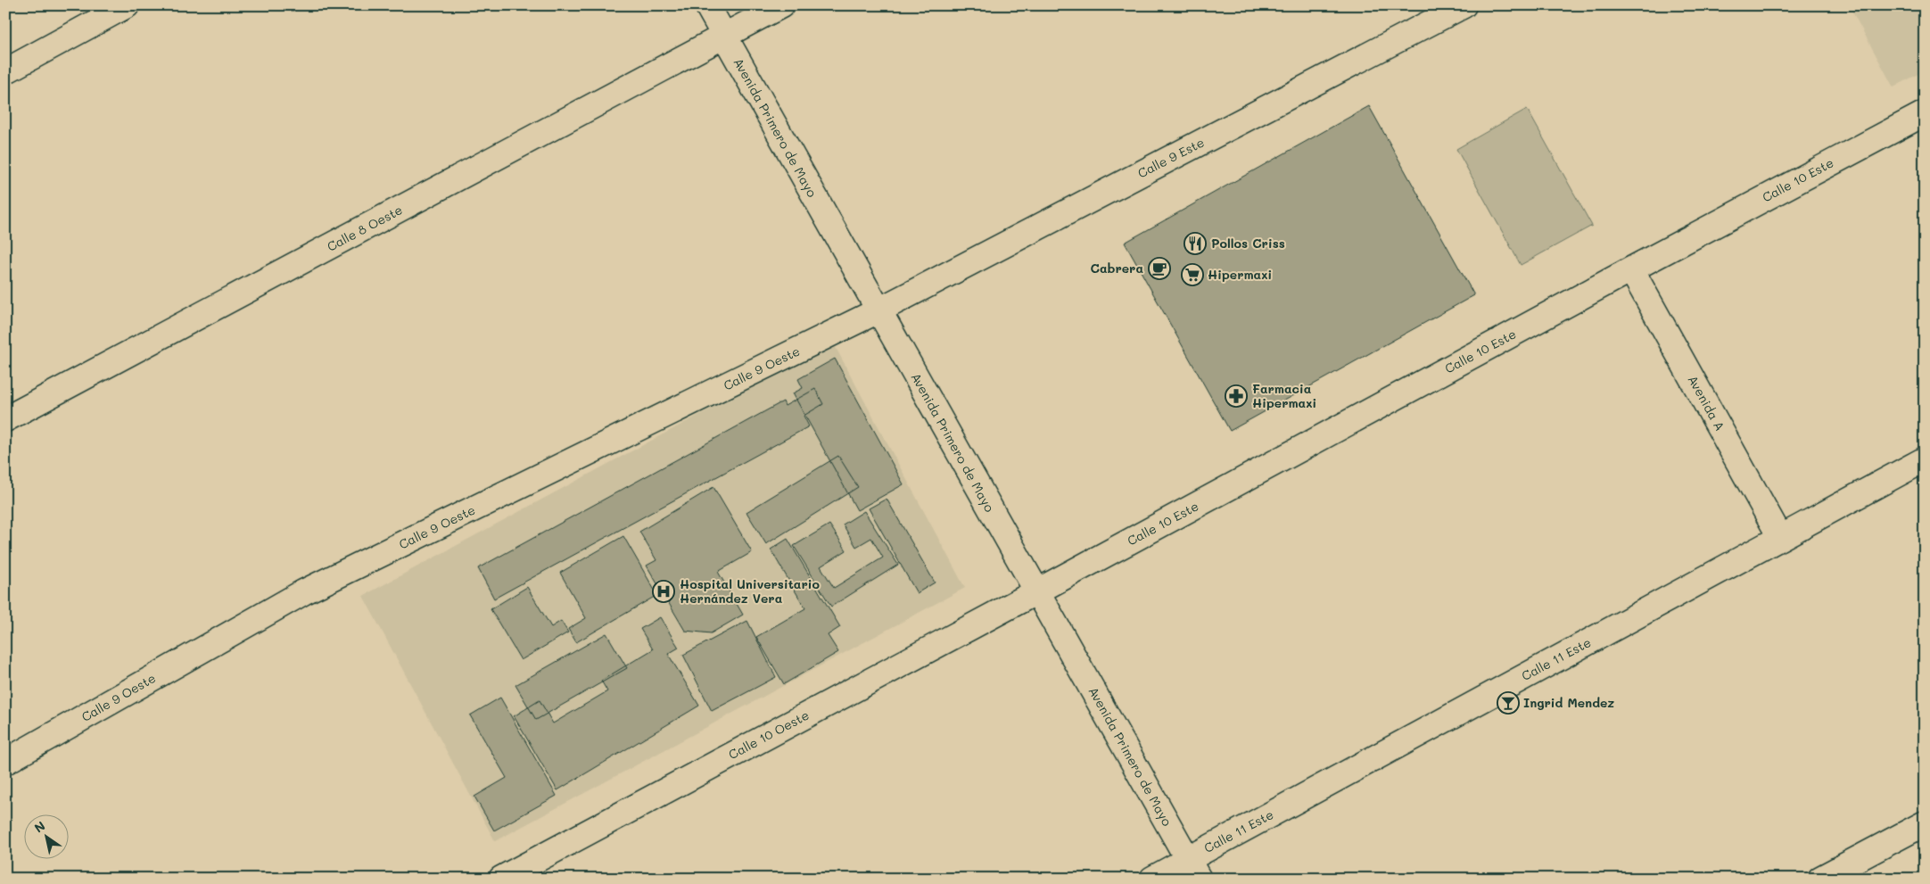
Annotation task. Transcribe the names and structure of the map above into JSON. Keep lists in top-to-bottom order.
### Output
{
  "streets": {
    "street": [
      "Avenida Primero de Mayo",
      "Calle 9 Este",
      "Calle 10 Este",
      "Calle 8 Oeste",
      "Calle 9 Oeste",
      "Avenida A",
      "Calle 11 Este",
      "Calle 10 Oeste"
    ]
  },
  "crossings": [
    ["Avenida Primero de Mayo", "Calle 9 Este"],
    ["Avenida Primero de Mayo", "Calle 10 Este"],
    ["Avenida Primero de Mayo", "Calle 8 Oeste"],
    ["Avenida Primero de Mayo", "Calle 9 Oeste"],
    ["Avenida Primero de Mayo", "Calle 11 Este"],
    ["Avenida Primero de Mayo", "Calle 10 Oeste"],
    ["Calle 9 Este", "Calle 9 Oeste"],
    ["Calle 10 Este", "Avenida A"],
    ["Calle 10 Este", "Calle 10 Oeste"],
    ["Avenida A", "Calle 11 Este"]
  ],
  "places": {
    "restaurant": ["Pollos Criss"],
    "cafe": ["Cabrera"],
    "supermarket": ["Hipermaxi"],
    "pharmacy": ["Farmacia Hipermaxi"],
    "hospital": ["Hospital Universitario Hernández Vera"],
    "bar": ["Ingrid Mendez"]
  },
  "north": "top left"
}
